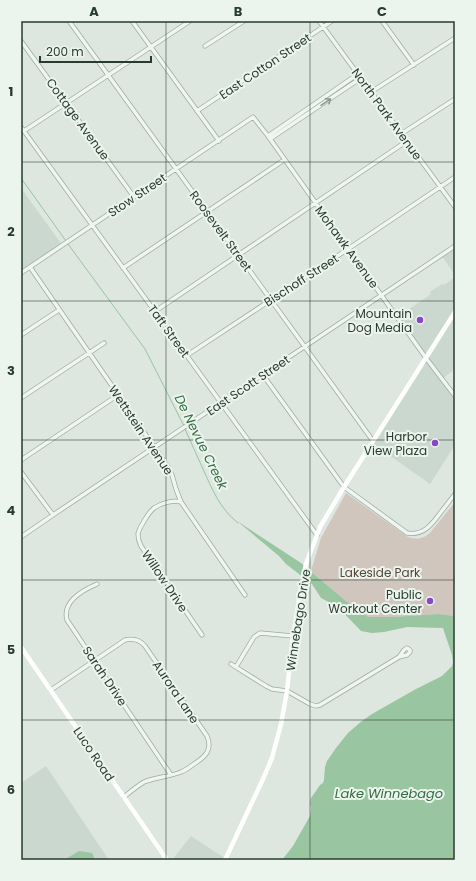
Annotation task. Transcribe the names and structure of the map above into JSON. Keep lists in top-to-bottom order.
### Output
{
  "streets": {
    "main road": ["Winnebago Drive", "Luco Road"],
    "street": [
      "East Cotton Street",
      "North Park Avenue",
      "Cottage Avenue",
      "Stow Street",
      "Roosevelt Street",
      "Mohawk Avenue",
      "Bischoff Street",
      "Taft Street",
      "East Scott Street",
      "Wettstein Avenue",
      "Willow Drive",
      "Sarah Drive",
      "Aurora Lane"
    ]
  },
  "crossings": [
    ["East Cotton Street", "North Park Avenue"],
    ["North Park Avenue", "Bischoff Street"],
    ["Cottage Avenue", "Stow Street"],
    ["Stow Street", "Roosevelt Street"],
    ["Stow Street", "Mohawk Avenue"],
    ["Stow Street", "Taft Street"],
    ["Stow Street", "Wettstein Avenue"],
    ["Roosevelt Street", "Bischoff Street"],
    ["Roosevelt Street", "East Scott Street"],
    ["Roosevelt Street", "Winnebago Drive"],
    ["Mohawk Avenue", "Bischoff Street"],
    ["Mohawk Avenue", "East Scott Street"],
    ["Mohawk Avenue", "Winnebago Drive"],
    ["Bischoff Street", "Taft Street"],
    ["Taft Street", "East Scott Street"],
    ["Taft Street", "Winnebago Drive"],
    ["East Scott Street", "Wettstein Avenue"],
    ["Wettstein Avenue", "Willow Drive"],
    ["Sarah Drive", "Aurora Lane"],
    ["Aurora Lane", "Luco Road"]
  ],
  "water": ["De Nevue Creek", "Lake Winnebago"],
  "parks": ["Lakeside Park"],
  "places": ["Mountain Dog Media", "Harbor View Plaza", "Public Workout Center"],
  "scale_bar": "200 m",
  "grid": {
    "columns": ["A", "B", "C"],
    "rows": [
      "1",
      "2",
      "3",
      "4",
      "5",
      "6"
    ]
  }
}
